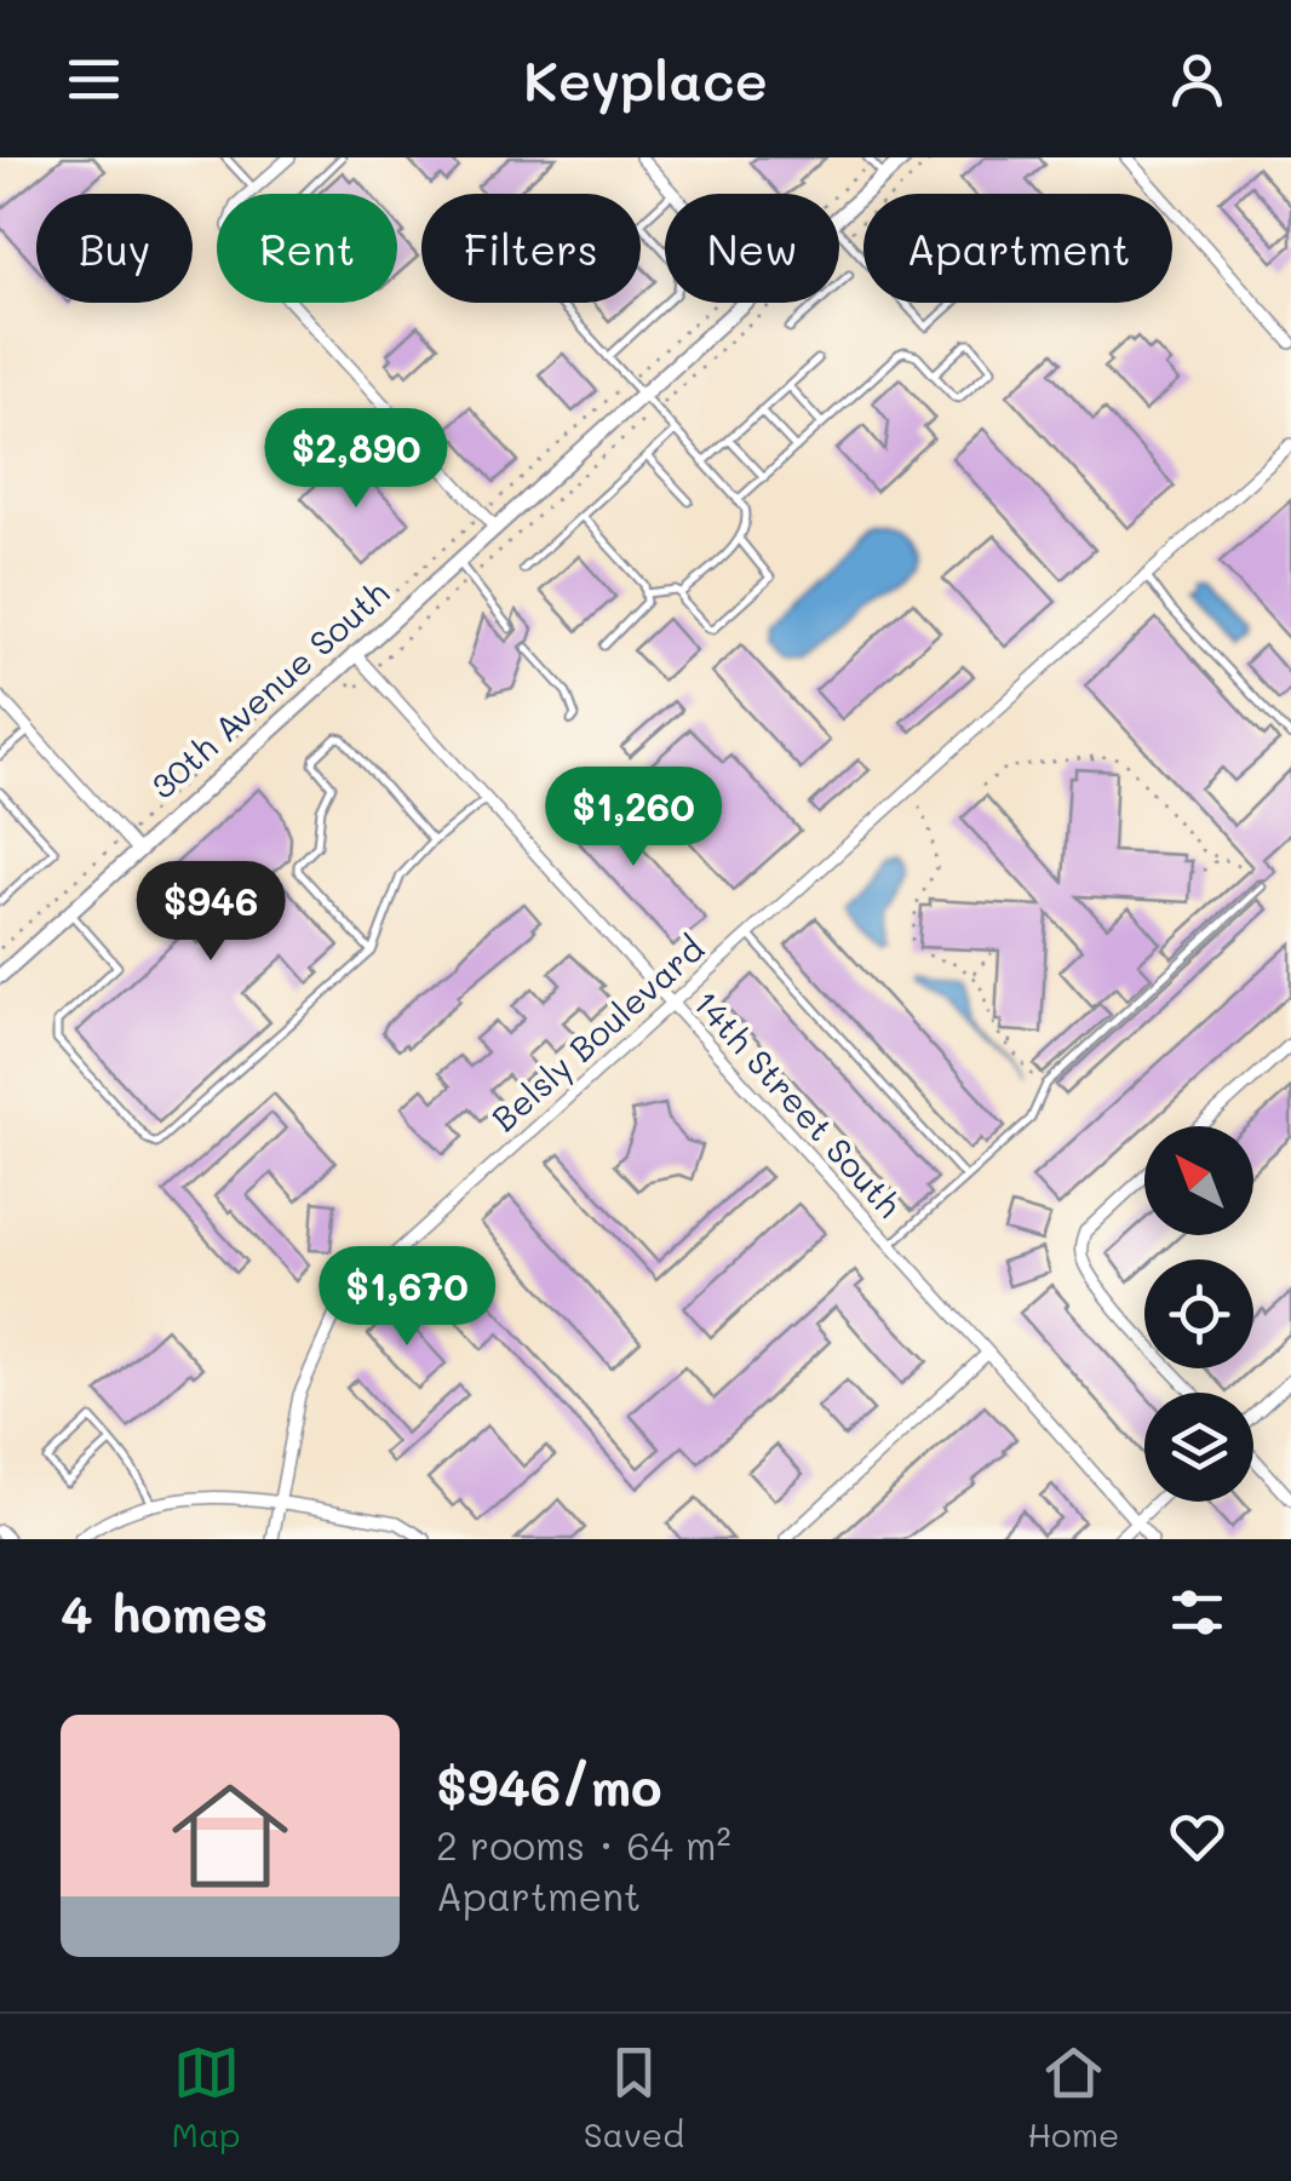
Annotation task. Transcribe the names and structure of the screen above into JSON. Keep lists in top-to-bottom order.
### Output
{
  "streets": {
    "street": ["30th Avenue South", "Belsly Boulevard", "14th Street South"]
  },
  "crossings": [
    ["30th Avenue South", "14th Street South"],
    ["Belsly Boulevard", "14th Street South"]
  ],
  "north": "top left",
  "page": {
    "header": "Keyplace",
    "chip": [
      "Buy",
      "Rent",
      "Filters",
      "New",
      "Apartment"
    ],
    "price": [
      "$2,890",
      "$1,260",
      "$946",
      "$1,670"
    ],
    "heading": "4 homes",
    "list": [
      {
        "name": "$946/mo",
        "note": "2 rooms · 64 m² · Apartment"
      }
    ],
    "tabs": ["Map", "Saved", "Home"]
  }
}
